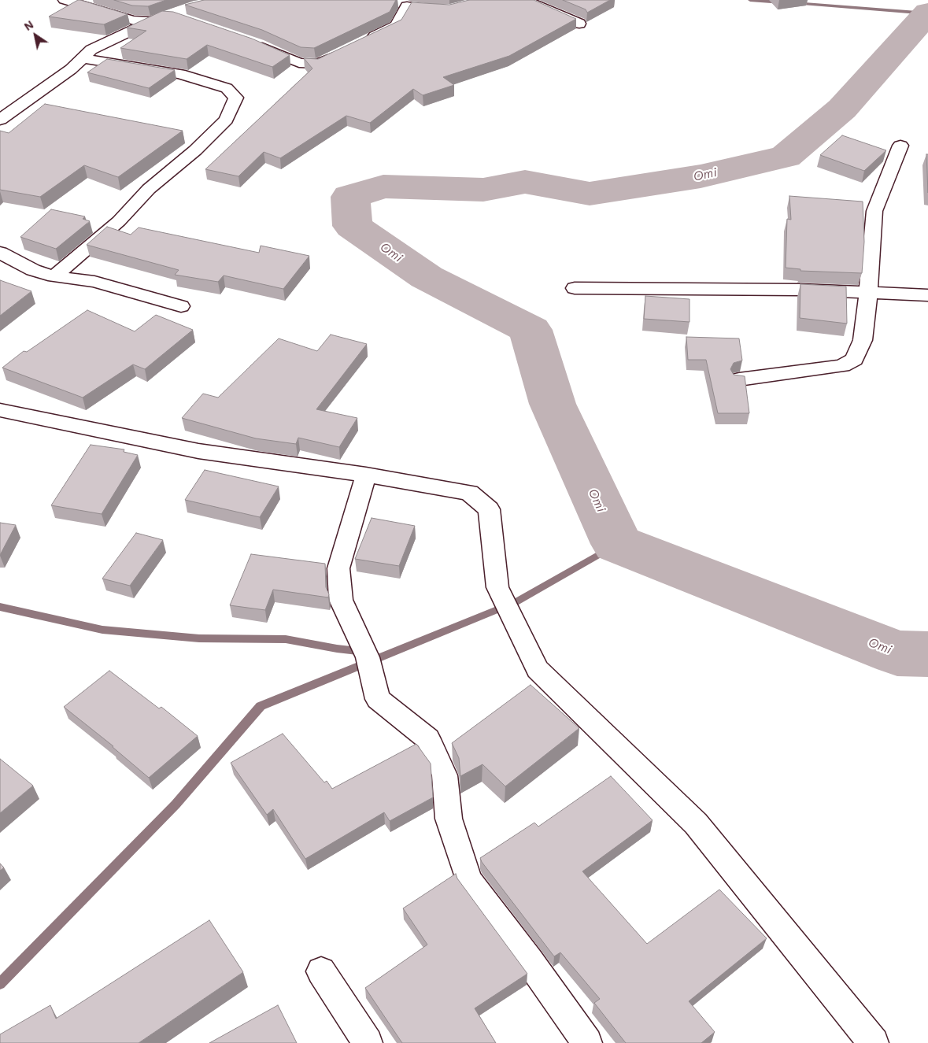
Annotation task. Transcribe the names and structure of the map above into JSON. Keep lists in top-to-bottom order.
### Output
{
  "water": ["Omi"],
  "north": "top left"
}
